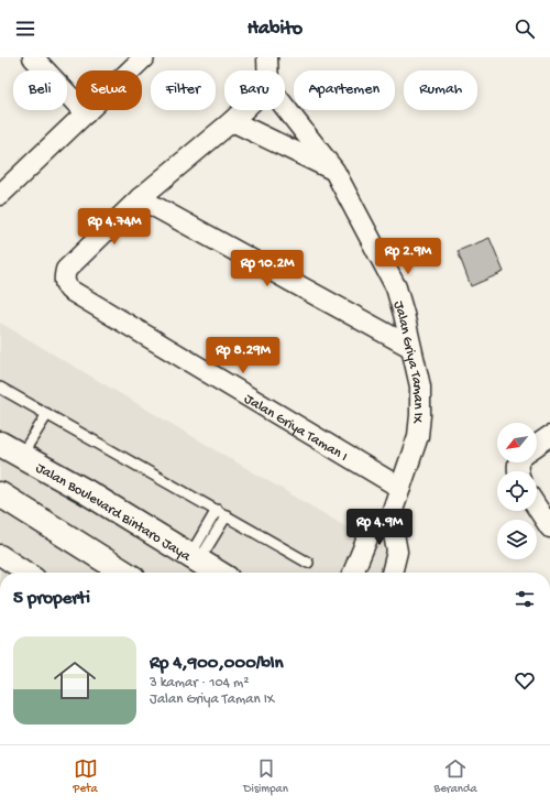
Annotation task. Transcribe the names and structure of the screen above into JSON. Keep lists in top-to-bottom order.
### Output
{
  "streets": {
    "main road": ["Jalan Boulevard Bintaro Jaya"],
    "street": ["Jalan Griya Taman IX", "Jalan Griya Taman I"]
  },
  "crossings": [
    ["Jalan Griya Taman IX", "Jalan Griya Taman I"]
  ],
  "north": "bottom left",
  "page": {
    "header": "Habito",
    "chip": [
      "Beli",
      "Sewa",
      "Filter",
      "Baru",
      "Apartemen",
      "Rumah"
    ],
    "price": [
      "Rp 4.74M",
      "Rp 2.9M",
      "Rp 10.2M",
      "Rp 8.29M",
      "Rp 4.9M"
    ],
    "heading": "5 properti",
    "list": [
      {
        "name": "Rp 4,900,000/bln",
        "note": "3 kamar · 104 m² · Jalan Griya Taman IX"
      }
    ],
    "tabs": ["Peta", "Disimpan", "Beranda"]
  }
}
